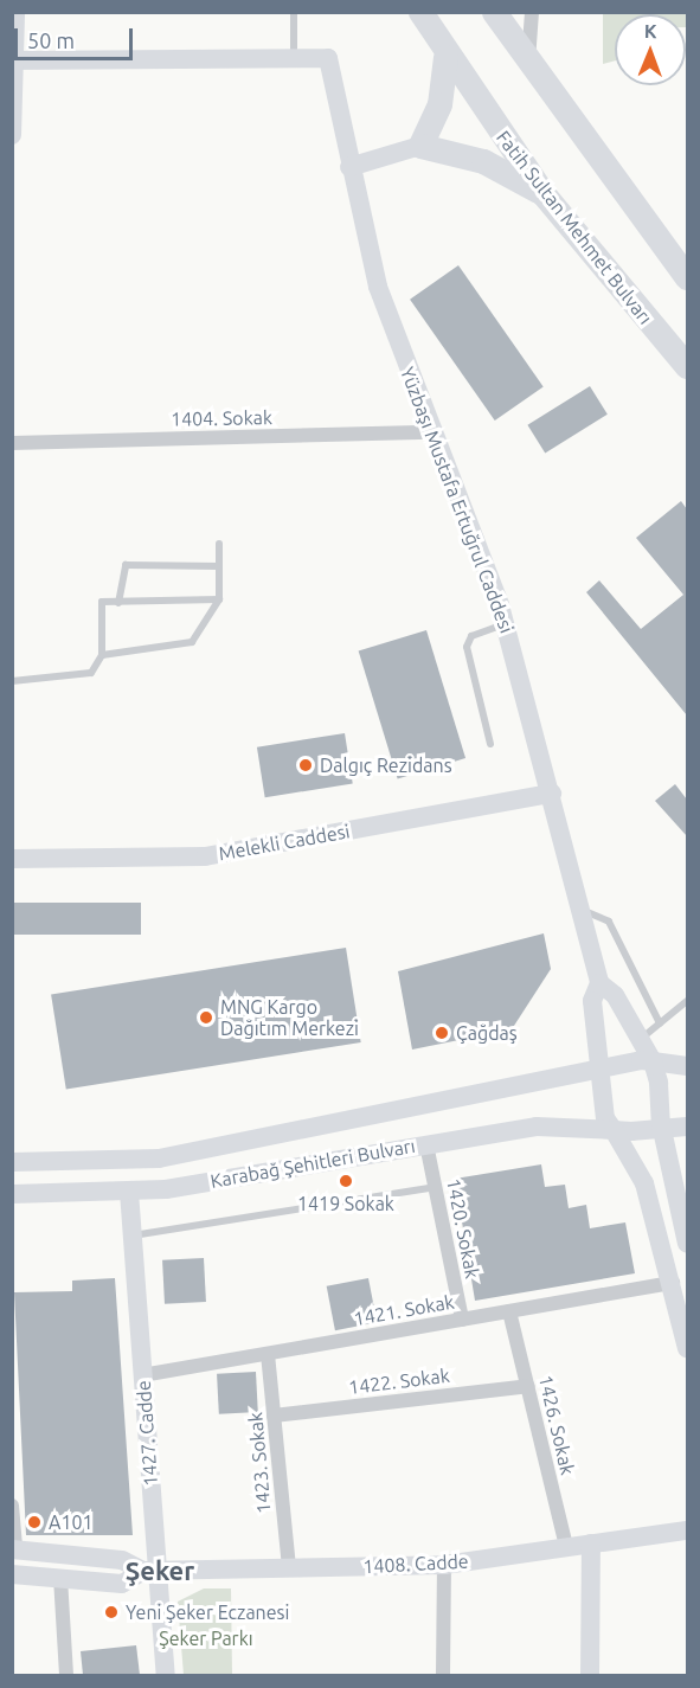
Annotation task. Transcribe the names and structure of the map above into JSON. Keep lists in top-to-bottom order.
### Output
{
  "streets": {
    "highway": ["Fatih Sultan Mehmet Bulvarı"],
    "street": [
      "1404. Sokak",
      "Yüzbaşı Mustafa Ertuğrul Caddesi",
      "Melekli Caddesi",
      "Karabağ Şehitleri Bulvarı",
      "1420. Sokak",
      "1421. Sokak",
      "1422. Sokak",
      "1426. Sokak",
      "1427. Cadde",
      "1423. Sokak",
      "1408. Cadde"
    ]
  },
  "crossings": [
    ["1404. Sokak", "Yüzbaşı Mustafa Ertuğrul Caddesi"],
    ["Yüzbaşı Mustafa Ertuğrul Caddesi", "Melekli Caddesi"],
    ["Yüzbaşı Mustafa Ertuğrul Caddesi", "Karabağ Şehitleri Bulvarı"],
    ["Karabağ Şehitleri Bulvarı", "1420. Sokak"],
    ["Karabağ Şehitleri Bulvarı", "1427. Cadde"],
    ["1420. Sokak", "1421. Sokak"],
    ["1421. Sokak", "1426. Sokak"],
    ["1421. Sokak", "1427. Cadde"],
    ["1421. Sokak", "1423. Sokak"],
    ["1422. Sokak", "1426. Sokak"],
    ["1422. Sokak", "1423. Sokak"],
    ["1426. Sokak", "1408. Cadde"],
    ["1427. Cadde", "1408. Cadde"],
    ["1423. Sokak", "1408. Cadde"]
  ],
  "districts": ["Şeker"],
  "parks": ["Şeker Parkı"],
  "places": [
    "Dalgıç Rezidans",
    "MNG Kargo Dağıtım Merkezi",
    "Çağdaş",
    "1419 Sokak",
    "A101",
    "Yeni Şeker Eczanesi"
  ],
  "scale_bar": "50 m",
  "north": "top"
}
